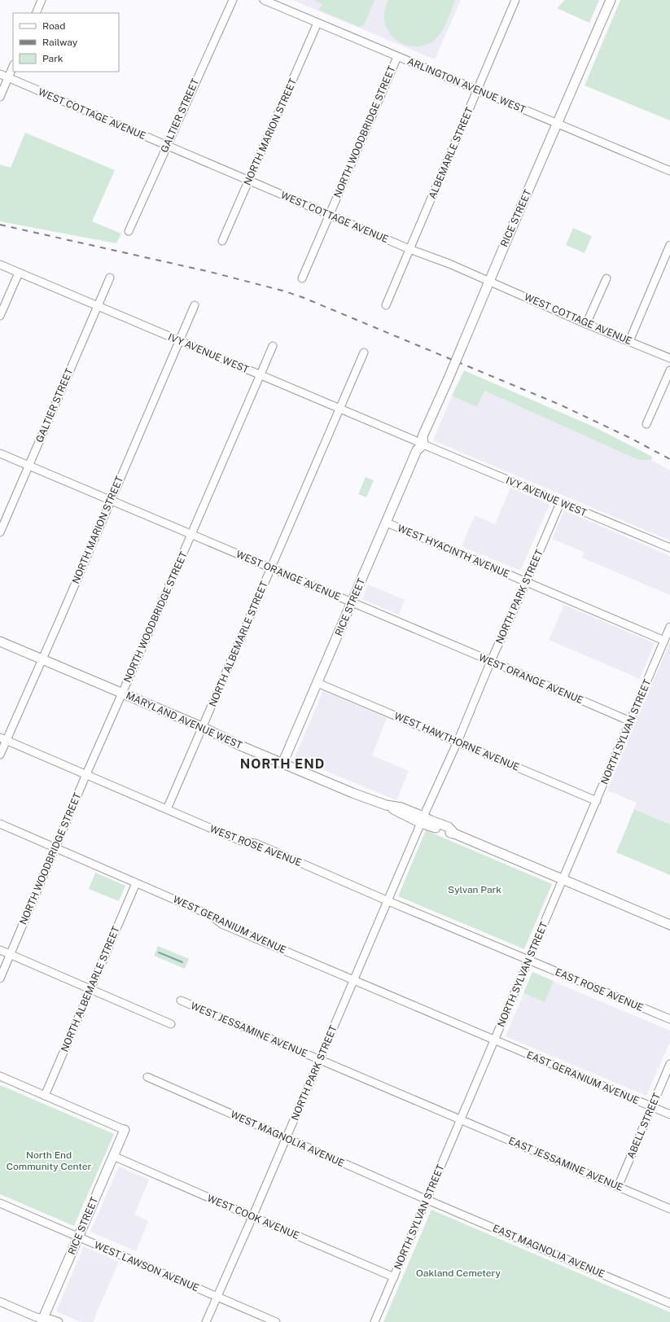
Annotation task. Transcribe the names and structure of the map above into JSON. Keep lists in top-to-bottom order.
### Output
{
  "streets": {
    "main road": ["RICE STREET", "MARYLAND AVENUE WEST"],
    "street": [
      "ARLINGTON AVENUE WEST",
      "WEST COTTAGE AVENUE",
      "GALTIER STREET",
      "NORTH MARION STREET",
      "NORTH WOODBRIDGE STREET",
      "ALBEMARLE STREET",
      "IVY AVENUE WEST",
      "WEST HYACINTH AVENUE",
      "WEST ORANGE AVENUE",
      "NORTH PARK STREET",
      "NORTH ALBEMARLE STREET",
      "NORTH SYLVAN STREET",
      "WEST HAWTHORNE AVENUE",
      "WEST ROSE AVENUE",
      "WEST GERANIUM AVENUE",
      "EAST ROSE AVENUE",
      "WEST JESSAMINE AVENUE",
      "EAST GERANIUM AVENUE",
      "ABELL STREET",
      "WEST MAGNOLIA AVENUE",
      "EAST JESSAMINE AVENUE",
      "WEST COOK AVENUE",
      "EAST MAGNOLIA AVENUE",
      "WEST LAWSON AVENUE"
    ]
  },
  "crossings": [
    ["ARLINGTON AVENUE WEST", "NORTH MARION STREET"],
    ["ARLINGTON AVENUE WEST", "NORTH WOODBRIDGE STREET"],
    ["ARLINGTON AVENUE WEST", "ALBEMARLE STREET"],
    ["ARLINGTON AVENUE WEST", "RICE STREET"],
    ["WEST COTTAGE AVENUE", "GALTIER STREET"],
    ["WEST COTTAGE AVENUE", "NORTH MARION STREET"],
    ["WEST COTTAGE AVENUE", "NORTH WOODBRIDGE STREET"],
    ["WEST COTTAGE AVENUE", "ALBEMARLE STREET"],
    ["WEST COTTAGE AVENUE", "RICE STREET"],
    ["GALTIER STREET", "IVY AVENUE WEST"],
    ["GALTIER STREET", "WEST ORANGE AVENUE"],
    ["NORTH MARION STREET", "IVY AVENUE WEST"],
    ["NORTH MARION STREET", "WEST ORANGE AVENUE"],
    ["NORTH MARION STREET", "MARYLAND AVENUE WEST"],
    ["NORTH MARION STREET", "WEST ROSE AVENUE"],
    ["NORTH WOODBRIDGE STREET", "IVY AVENUE WEST"],
    ["NORTH WOODBRIDGE STREET", "WEST ORANGE AVENUE"],
    ["NORTH WOODBRIDGE STREET", "MARYLAND AVENUE WEST"],
    ["NORTH WOODBRIDGE STREET", "WEST ROSE AVENUE"],
    ["NORTH WOODBRIDGE STREET", "WEST GERANIUM AVENUE"],
    ["RICE STREET", "IVY AVENUE WEST"],
    ["RICE STREET", "WEST HYACINTH AVENUE"],
    ["RICE STREET", "WEST ORANGE AVENUE"],
    ["RICE STREET", "MARYLAND AVENUE WEST"],
    ["RICE STREET", "WEST HAWTHORNE AVENUE"],
    ["RICE STREET", "WEST COOK AVENUE"],
    ["RICE STREET", "WEST LAWSON AVENUE"],
    ["IVY AVENUE WEST", "NORTH PARK STREET"],
    ["IVY AVENUE WEST", "NORTH ALBEMARLE STREET"],
    ["WEST HYACINTH AVENUE", "NORTH PARK STREET"],
    ["WEST HYACINTH AVENUE", "NORTH SYLVAN STREET"],
    ["WEST ORANGE AVENUE", "NORTH PARK STREET"],
    ["WEST ORANGE AVENUE", "NORTH ALBEMARLE STREET"],
    ["WEST ORANGE AVENUE", "NORTH SYLVAN STREET"],
    ["NORTH PARK STREET", "MARYLAND AVENUE WEST"],
    ["NORTH PARK STREET", "WEST HAWTHORNE AVENUE"],
    ["NORTH PARK STREET", "WEST ROSE AVENUE"],
    ["NORTH PARK STREET", "WEST GERANIUM AVENUE"],
    ["NORTH PARK STREET", "WEST JESSAMINE AVENUE"],
    ["NORTH PARK STREET", "WEST MAGNOLIA AVENUE"],
    ["NORTH PARK STREET", "WEST COOK AVENUE"],
    ["NORTH PARK STREET", "WEST LAWSON AVENUE"],
    ["NORTH ALBEMARLE STREET", "MARYLAND AVENUE WEST"],
    ["NORTH ALBEMARLE STREET", "WEST ROSE AVENUE"],
    ["NORTH ALBEMARLE STREET", "WEST GERANIUM AVENUE"],
    ["MARYLAND AVENUE WEST", "NORTH SYLVAN STREET"],
    ["NORTH SYLVAN STREET", "WEST HAWTHORNE AVENUE"],
    ["NORTH SYLVAN STREET", "WEST ROSE AVENUE"],
    ["NORTH SYLVAN STREET", "WEST GERANIUM AVENUE"],
    ["NORTH SYLVAN STREET", "EAST ROSE AVENUE"],
    ["NORTH SYLVAN STREET", "WEST JESSAMINE AVENUE"],
    ["NORTH SYLVAN STREET", "EAST GERANIUM AVENUE"],
    ["NORTH SYLVAN STREET", "WEST MAGNOLIA AVENUE"],
    ["NORTH SYLVAN STREET", "EAST JESSAMINE AVENUE"],
    ["NORTH SYLVAN STREET", "WEST COOK AVENUE"],
    ["NORTH SYLVAN STREET", "EAST MAGNOLIA AVENUE"],
    ["WEST ROSE AVENUE", "EAST ROSE AVENUE"],
    ["WEST GERANIUM AVENUE", "EAST GERANIUM AVENUE"],
    ["WEST JESSAMINE AVENUE", "EAST JESSAMINE AVENUE"],
    ["EAST GERANIUM AVENUE", "ABELL STREET"],
    ["ABELL STREET", "EAST JESSAMINE AVENUE"],
    ["WEST MAGNOLIA AVENUE", "EAST MAGNOLIA AVENUE"]
  ],
  "districts": ["NORTH END"],
  "parks": ["Sylvan Park", "North End Community Center", "Oakland Cemetery"],
  "legend": ["Road", "Railway", "Park"]
}
